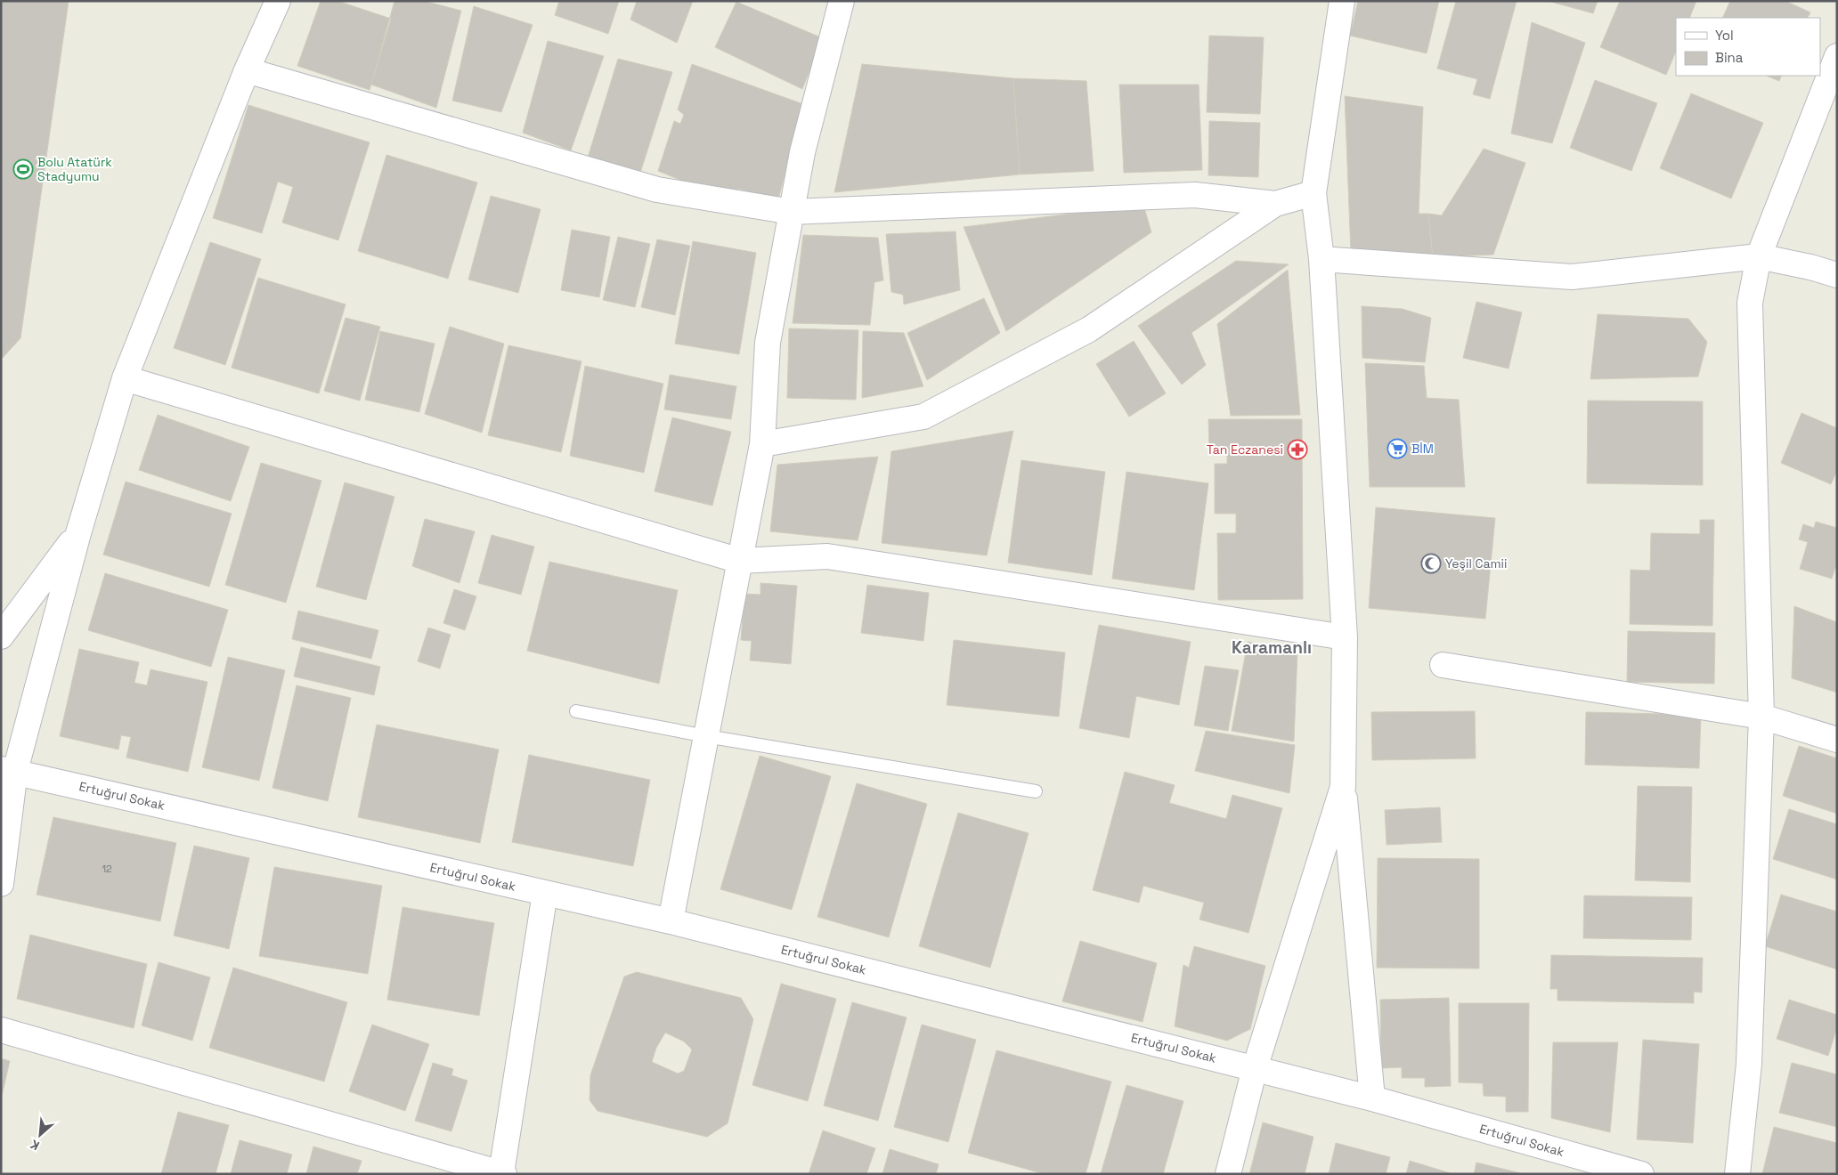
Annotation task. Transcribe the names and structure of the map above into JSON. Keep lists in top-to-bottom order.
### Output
{
  "streets": {
    "street": ["Ertuğrul Sokak"]
  },
  "districts": ["Karamanlı"],
  "places": {
    "sports": ["Bolu Atatürk Stadyumu"],
    "supermarket": ["BİM"],
    "pharmacy": ["Tan Eczanesi"],
    "mosque": ["Yeşil Camii"]
  },
  "house_numbers": ["12"],
  "legend": ["Yol", "Bina"],
  "north": "bottom left"
}
